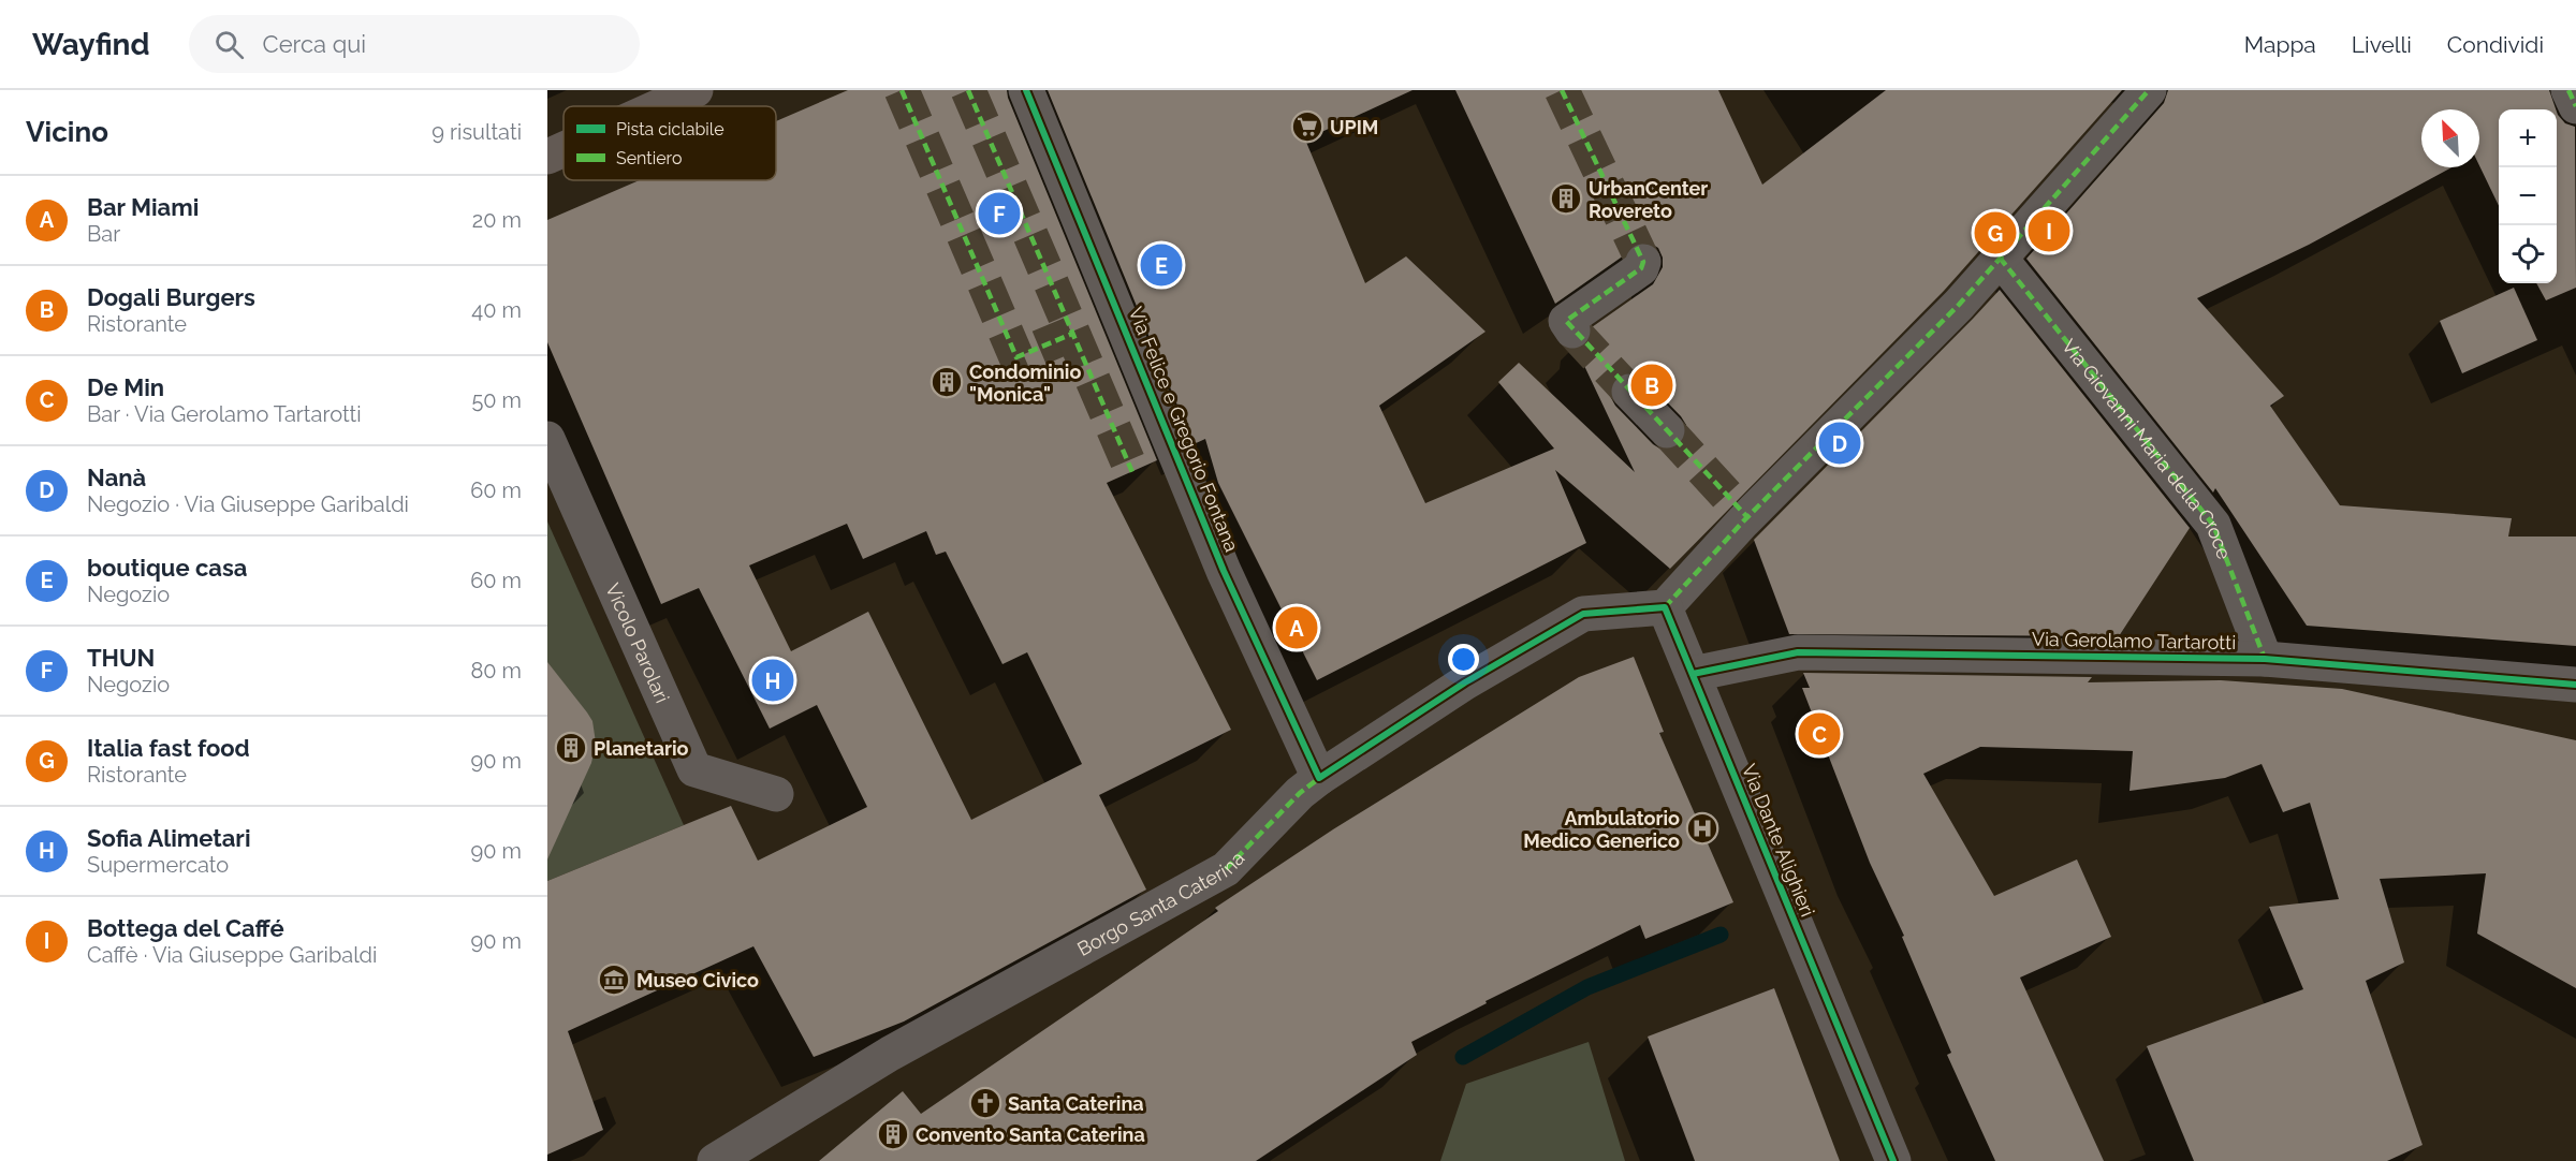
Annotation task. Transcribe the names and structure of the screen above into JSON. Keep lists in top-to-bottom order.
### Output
{
  "streets": {
    "street": [
      "Via Felice e Gregorio Fontana",
      "Via Giovanni Maria della Croce",
      "Via Gerolamo Tartarotti",
      "Vicolo Parolari",
      "Via Dante Alighieri",
      "Borgo Santa Caterina"
    ]
  },
  "crossings": [
    ["Via Felice e Gregorio Fontana", "Borgo Santa Caterina"],
    ["Via Giovanni Maria della Croce", "Via Gerolamo Tartarotti"],
    ["Via Gerolamo Tartarotti", "Via Dante Alighieri"],
    ["Via Dante Alighieri", "Borgo Santa Caterina"]
  ],
  "places": {
    "supermarket": ["UPIM"],
    "building": [
      "UrbanCenter Rovereto",
      "Condominio \"Monica\"",
      "Planetario",
      "Convento Santa Caterina"
    ],
    "hospital": ["Ambulatorio Medico Generico"],
    "museum": ["Museo Civico"],
    "church": ["Santa Caterina"]
  },
  "legend": ["Pista ciclabile", "Sentiero"],
  "north": "top left",
  "page": {
    "header": "Wayfind",
    "search": "Cerca qui",
    "nav": ["Mappa", "Livelli", "Condividi"],
    "heading": ["Vicino", "9 risultati"],
    "map_buttons": ["+", "−"],
    "list": [
      {
        "mark": "A",
        "name": "Bar Miami",
        "note": "Bar",
        "value": "20 m"
      },
      {
        "mark": "B",
        "name": "Dogali Burgers",
        "note": "Ristorante",
        "value": "40 m"
      },
      {
        "mark": "C",
        "name": "De Min",
        "note": "Bar · Via Gerolamo Tartarotti",
        "value": "50 m"
      },
      {
        "mark": "D",
        "name": "Nanà",
        "note": "Negozio · Via Giuseppe Garibaldi",
        "value": "60 m"
      },
      {
        "mark": "E",
        "name": "boutique casa",
        "note": "Negozio",
        "value": "60 m"
      },
      {
        "mark": "F",
        "name": "THUN",
        "note": "Negozio",
        "value": "80 m"
      },
      {
        "mark": "G",
        "name": "Italia fast food",
        "note": "Ristorante",
        "value": "90 m"
      },
      {
        "mark": "H",
        "name": "Sofia Alimetari",
        "note": "Supermercato",
        "value": "90 m"
      },
      {
        "mark": "I",
        "name": "Bottega del Caffé",
        "note": "Caffè · Via Giuseppe Garibaldi",
        "value": "90 m"
      }
    ],
    "pins": [
      "F",
      "I",
      "G",
      "E",
      "B",
      "D",
      "A",
      "H",
      "C"
    ]
  }
}
